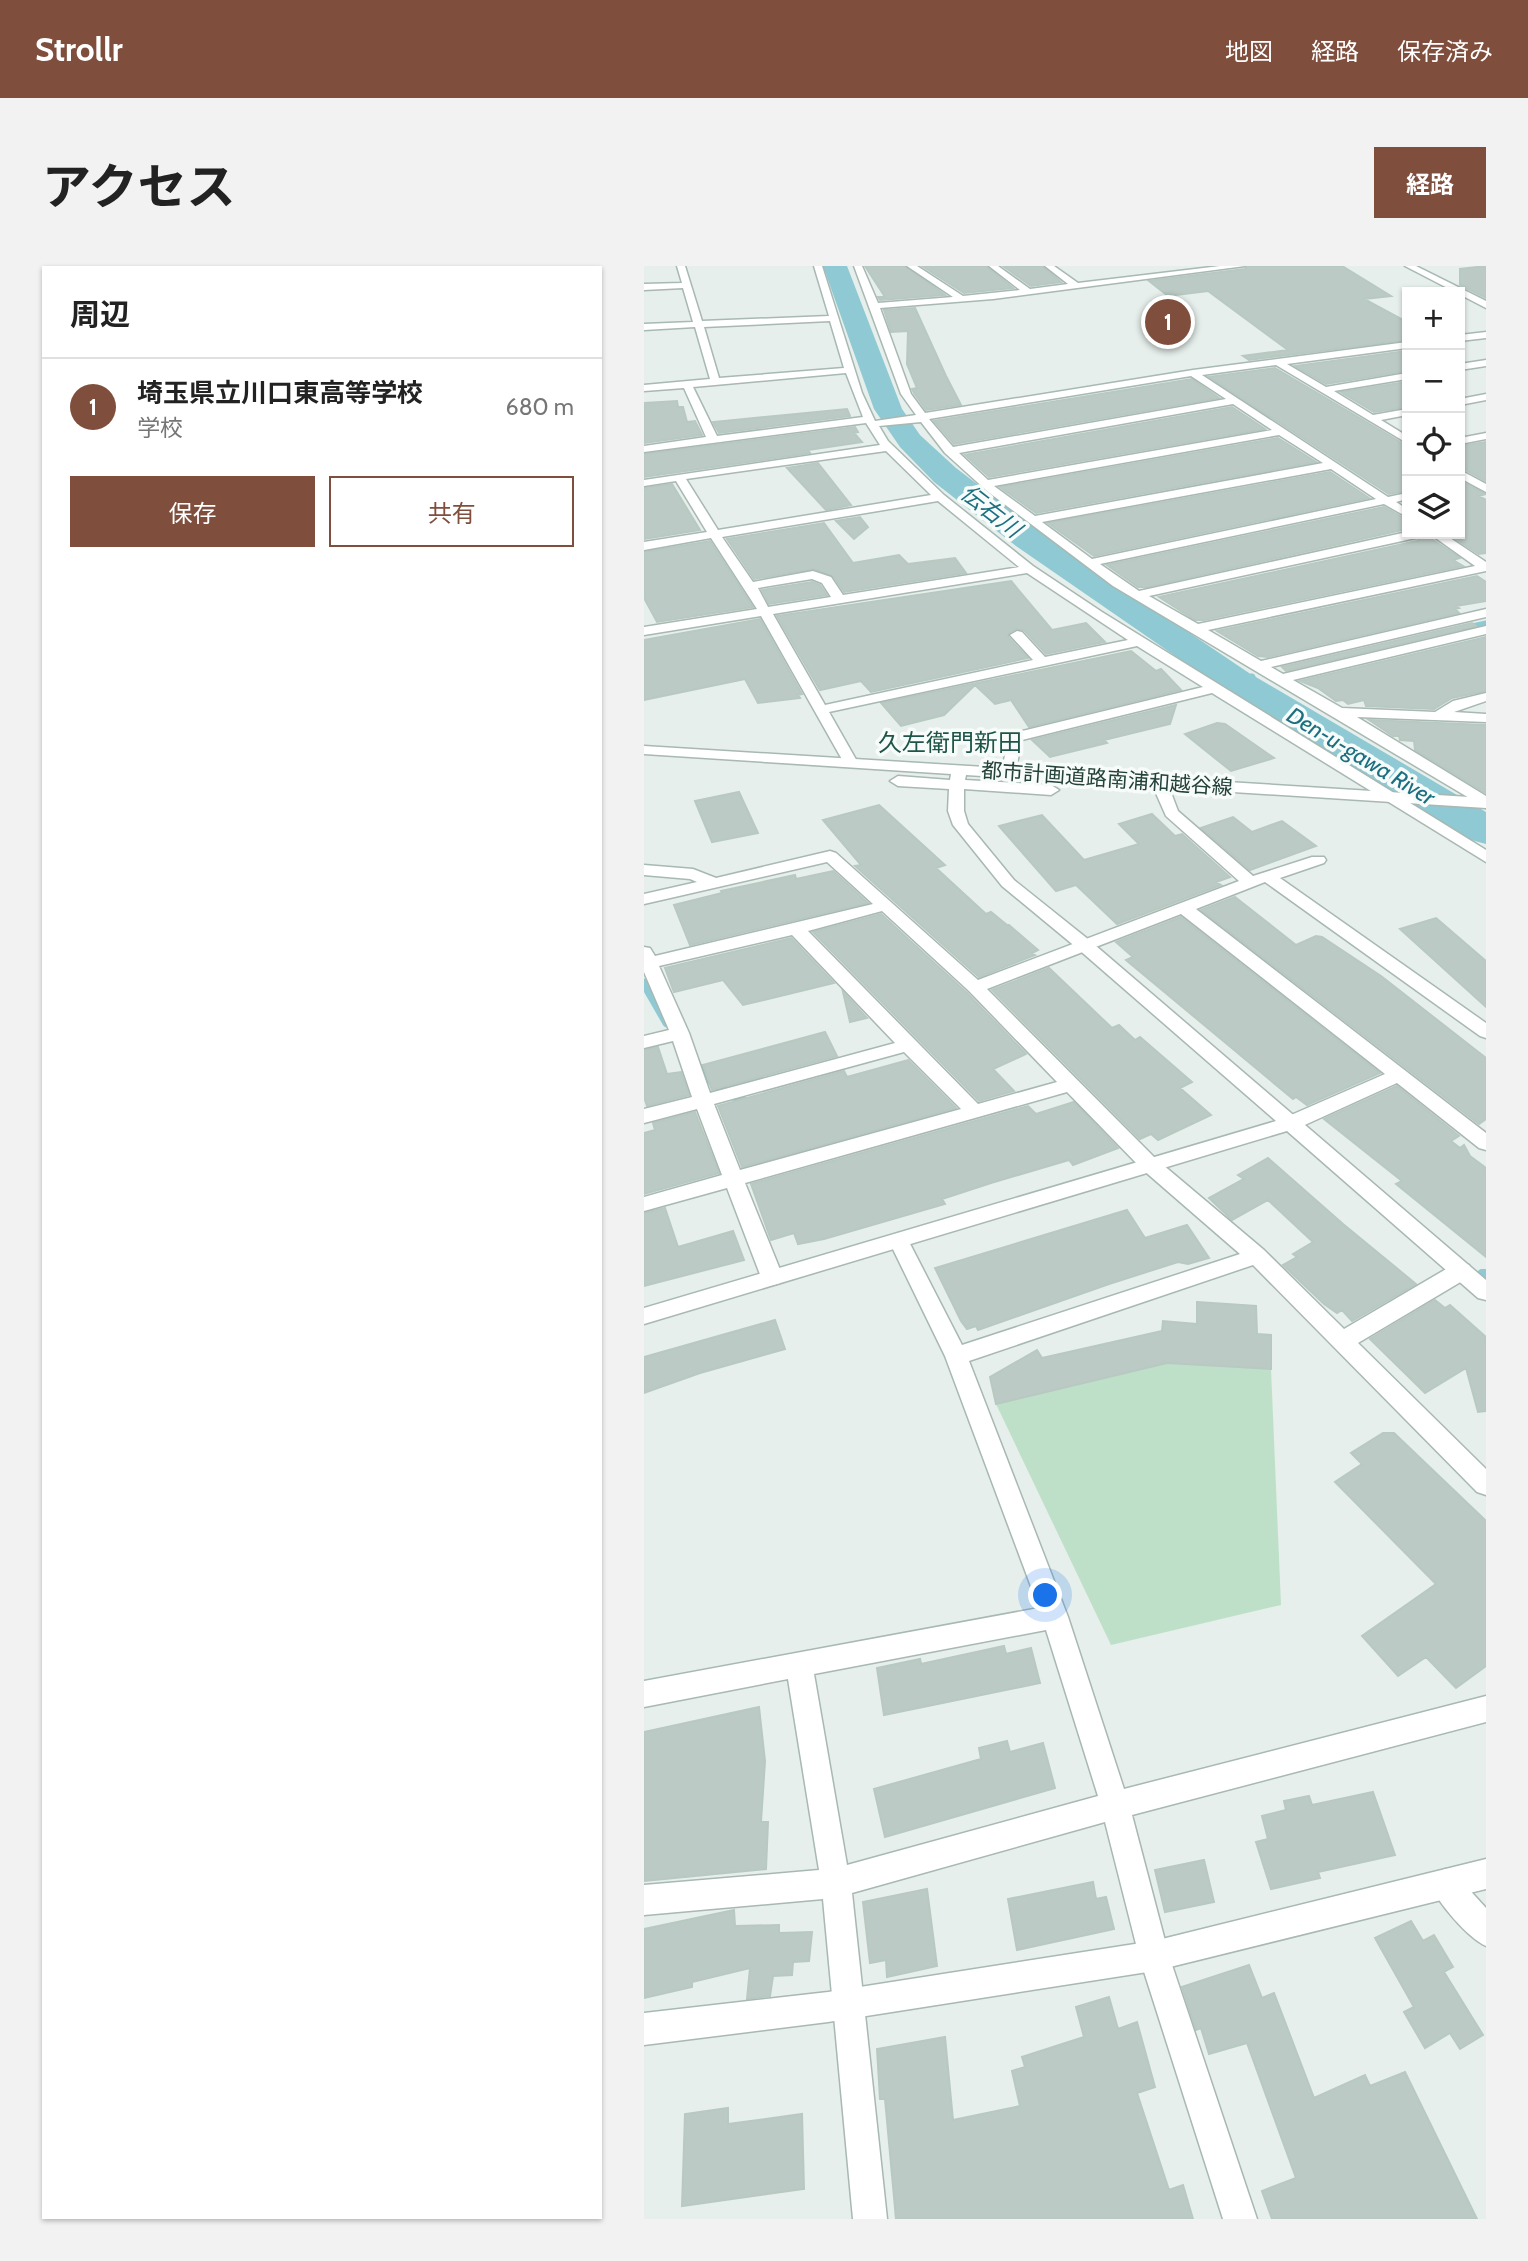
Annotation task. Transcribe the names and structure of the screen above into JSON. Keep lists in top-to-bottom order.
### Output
{
  "streets": {
    "street": ["都市計画道路南浦和越谷線"]
  },
  "districts": ["久左衛門新田"],
  "water": ["伝右川", "Den-u-gawa River"],
  "page": {
    "header": "Strollr",
    "nav": ["地図", "経路", "保存済み"],
    "title": "アクセス",
    "buttons": [
      "経路",
      ["保存", "共有"]
    ],
    "heading": "周辺",
    "map_buttons": ["+", "−"],
    "pins": "1",
    "list": [
      {
        "mark": "1",
        "name": "埼玉県立川口東高等学校",
        "note": "学校",
        "value": "680 m"
      }
    ]
  }
}
